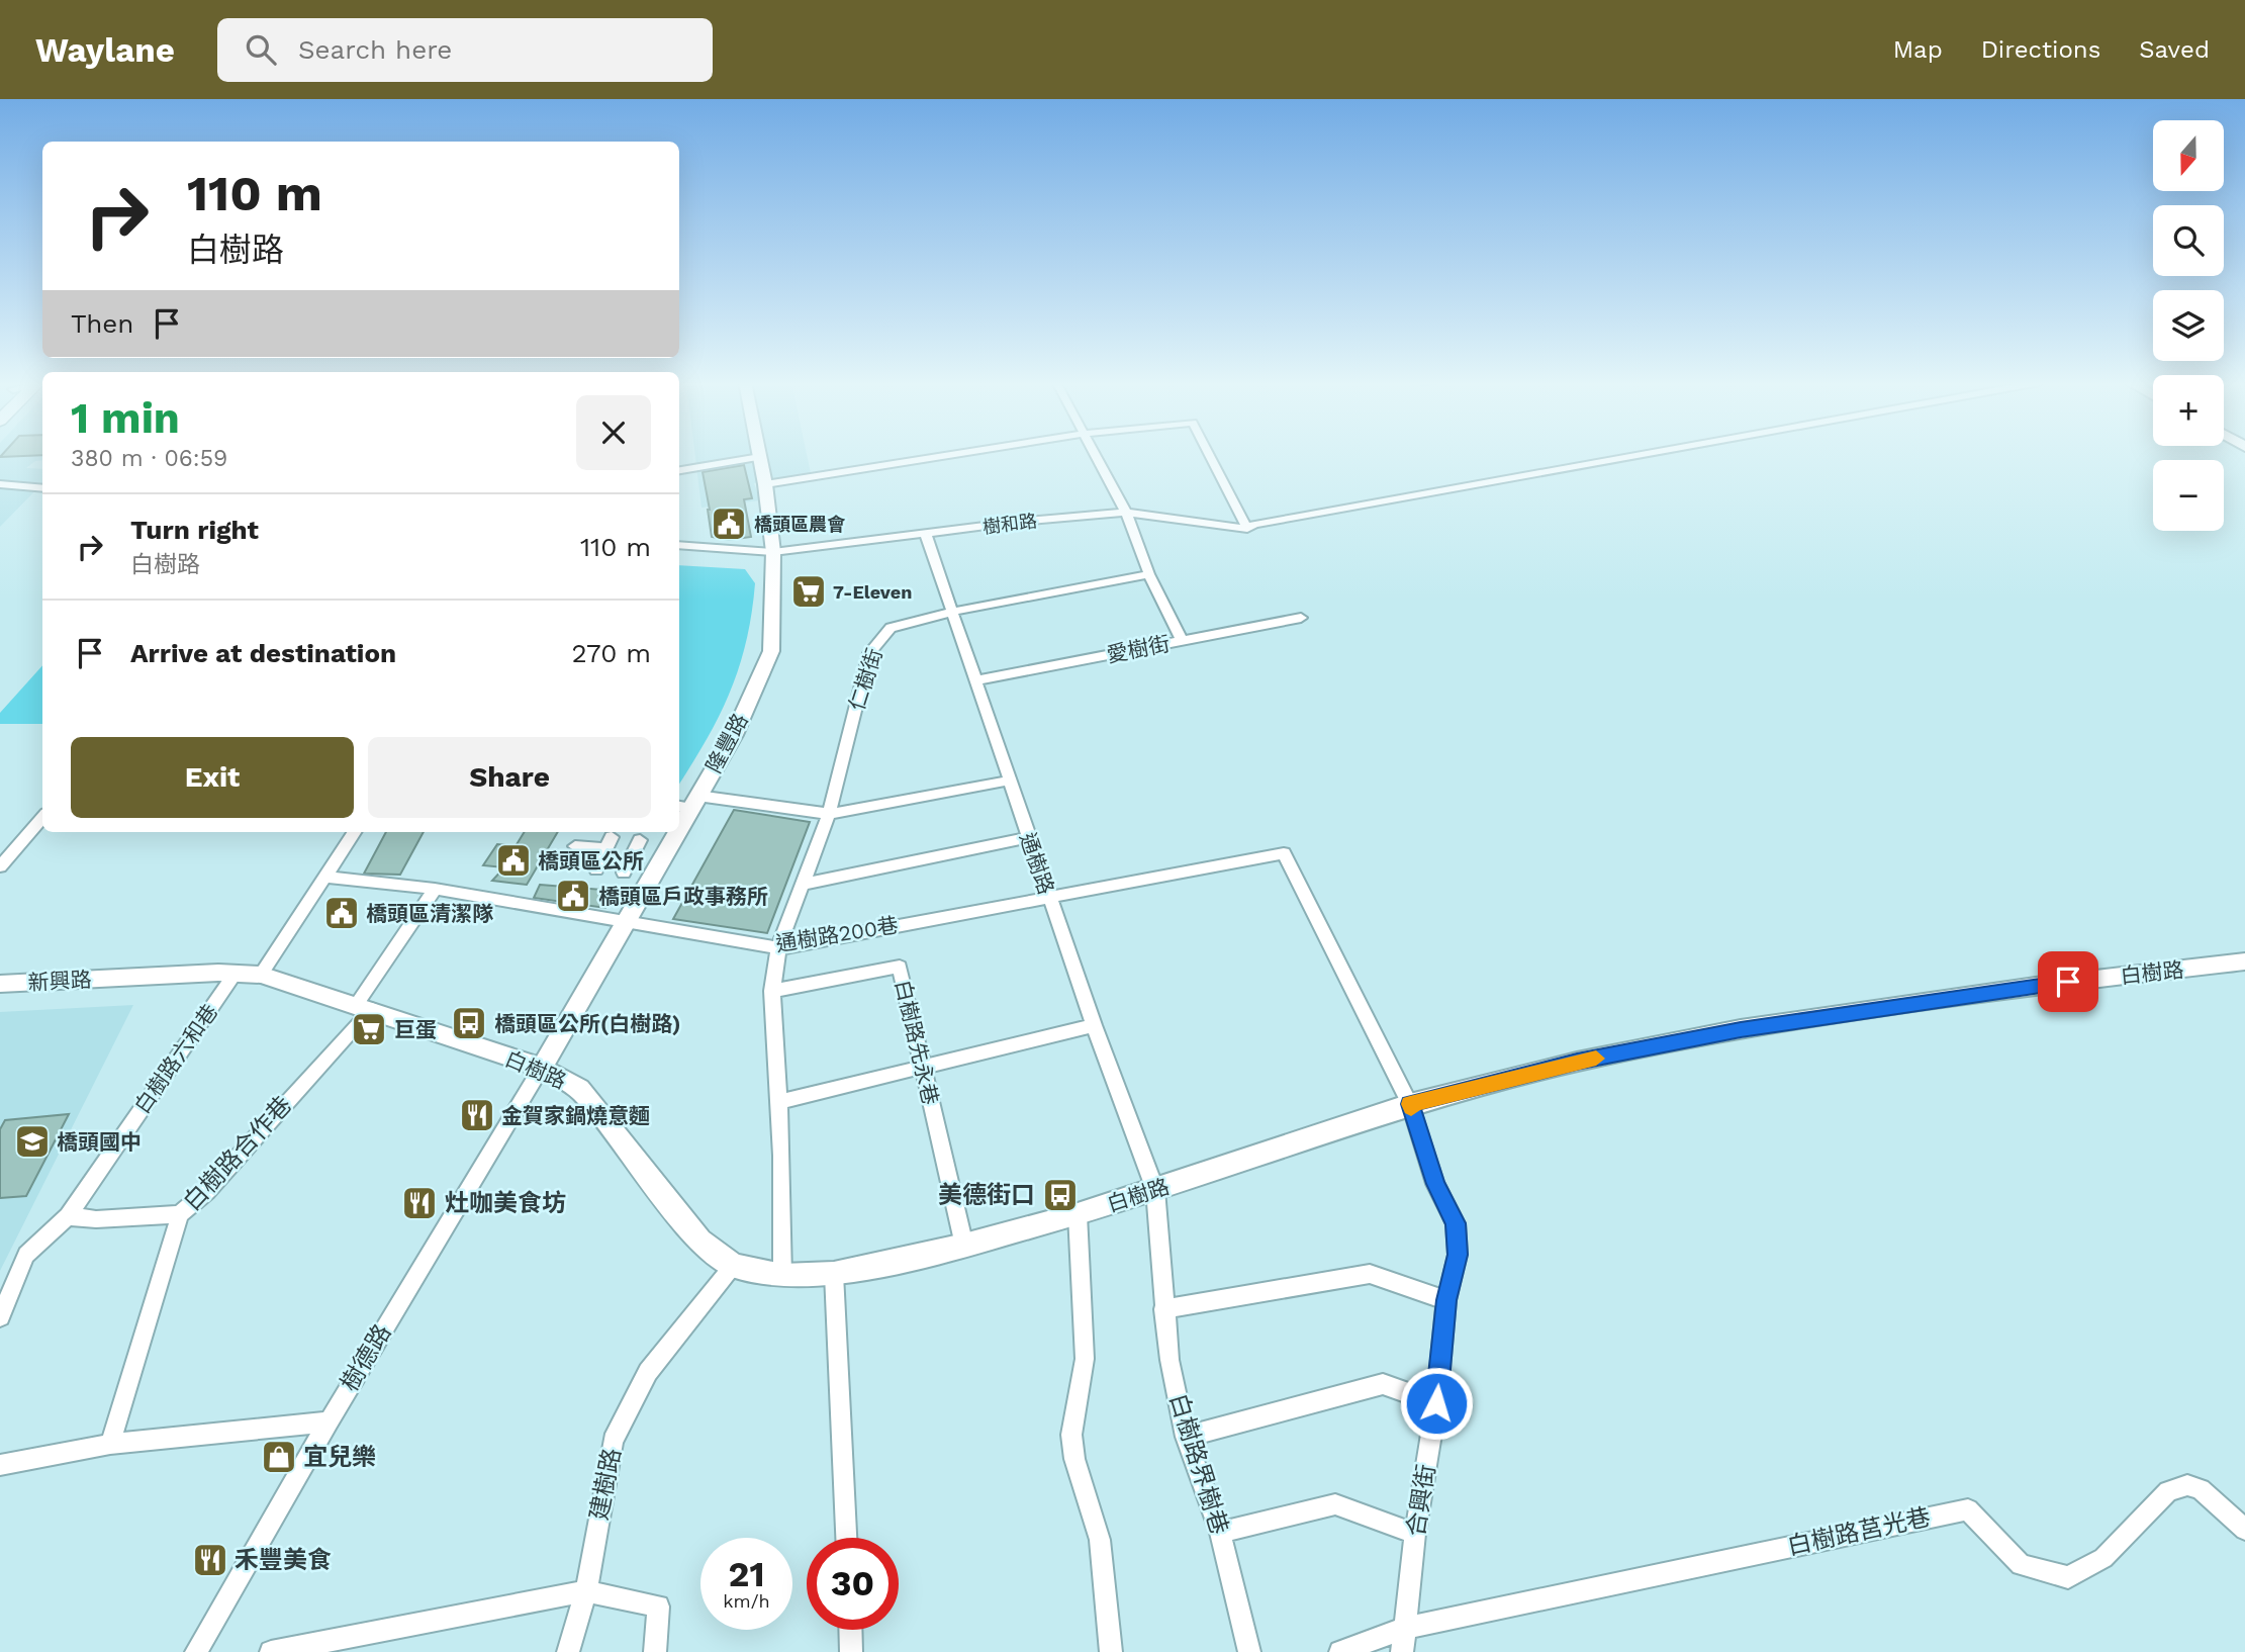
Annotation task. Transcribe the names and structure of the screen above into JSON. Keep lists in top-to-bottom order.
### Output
{
  "streets": {
    "street": [
      "樹和路",
      "愛樹街",
      "仁樹街",
      "隆豐路",
      "通樹路",
      "通樹路200巷",
      "白樹路",
      "新興路",
      "白樹路先永巷",
      "白樹路六和巷",
      "白樹路合作巷",
      "樹德路",
      "白樹路界樹巷",
      "建樹路",
      "合興街",
      "白樹路莒光巷"
    ]
  },
  "crossings": [
    ["樹和路", "隆豐路"],
    ["樹和路", "通樹路"],
    ["愛樹街", "通樹路"],
    ["仁樹街", "通樹路"],
    ["仁樹街", "通樹路200巷"],
    ["仁樹街", "白樹路"],
    ["仁樹街", "白樹路先永巷"],
    ["隆豐路", "通樹路200巷"],
    ["隆豐路", "白樹路"],
    ["隆豐路", "樹德路"],
    ["通樹路", "通樹路200巷"],
    ["通樹路", "白樹路"],
    ["通樹路", "白樹路界樹巷"],
    ["通樹路200巷", "白樹路"],
    ["通樹路200巷", "白樹路合作巷"],
    ["通樹路200巷", "合興街"],
    ["白樹路", "新興路"],
    ["白樹路", "白樹路先永巷"],
    ["白樹路", "白樹路六和巷"],
    ["白樹路", "白樹路合作巷"],
    ["白樹路", "樹德路"],
    ["白樹路", "白樹路界樹巷"],
    ["白樹路", "建樹路"],
    ["白樹路", "合興街"],
    ["合興街", "白樹路莒光巷"]
  ],
  "places": {
    "public building": [
      "橋頭區農會",
      "橋頭區公所",
      "橋頭區戶政事務所",
      "橋頭區清潔隊"
    ],
    "supermarket": ["7-Eleven", "巨蛋"],
    "bus stop": ["橋頭區公所(白樹路)", "美德街口"],
    "restaurant": ["金賀家鍋燒意麵", "灶咖美食坊", "禾豐美食"],
    "school or university": ["橋頭國中"],
    "shop": ["宜兒樂"]
  },
  "north": "bottom",
  "page": {
    "header": "Waylane",
    "search": "Search here",
    "nav": ["Map", "Directions", "Saved"],
    "map_buttons": ["+", "−"],
    "turn": ["110 m", "白樹路"],
    "then": "Then",
    "heading": ["1 min", "380 m · 06:59"],
    "list": [
      {
        "name": "Turn right",
        "note": "白樹路",
        "value": "110 m"
      },
      {
        "name": "Arrive at destination",
        "value": "270 m"
      }
    ],
    "buttons": ["Exit", "Share"],
    "speed": "21 km/h",
    "limit": "30"
  }
}
